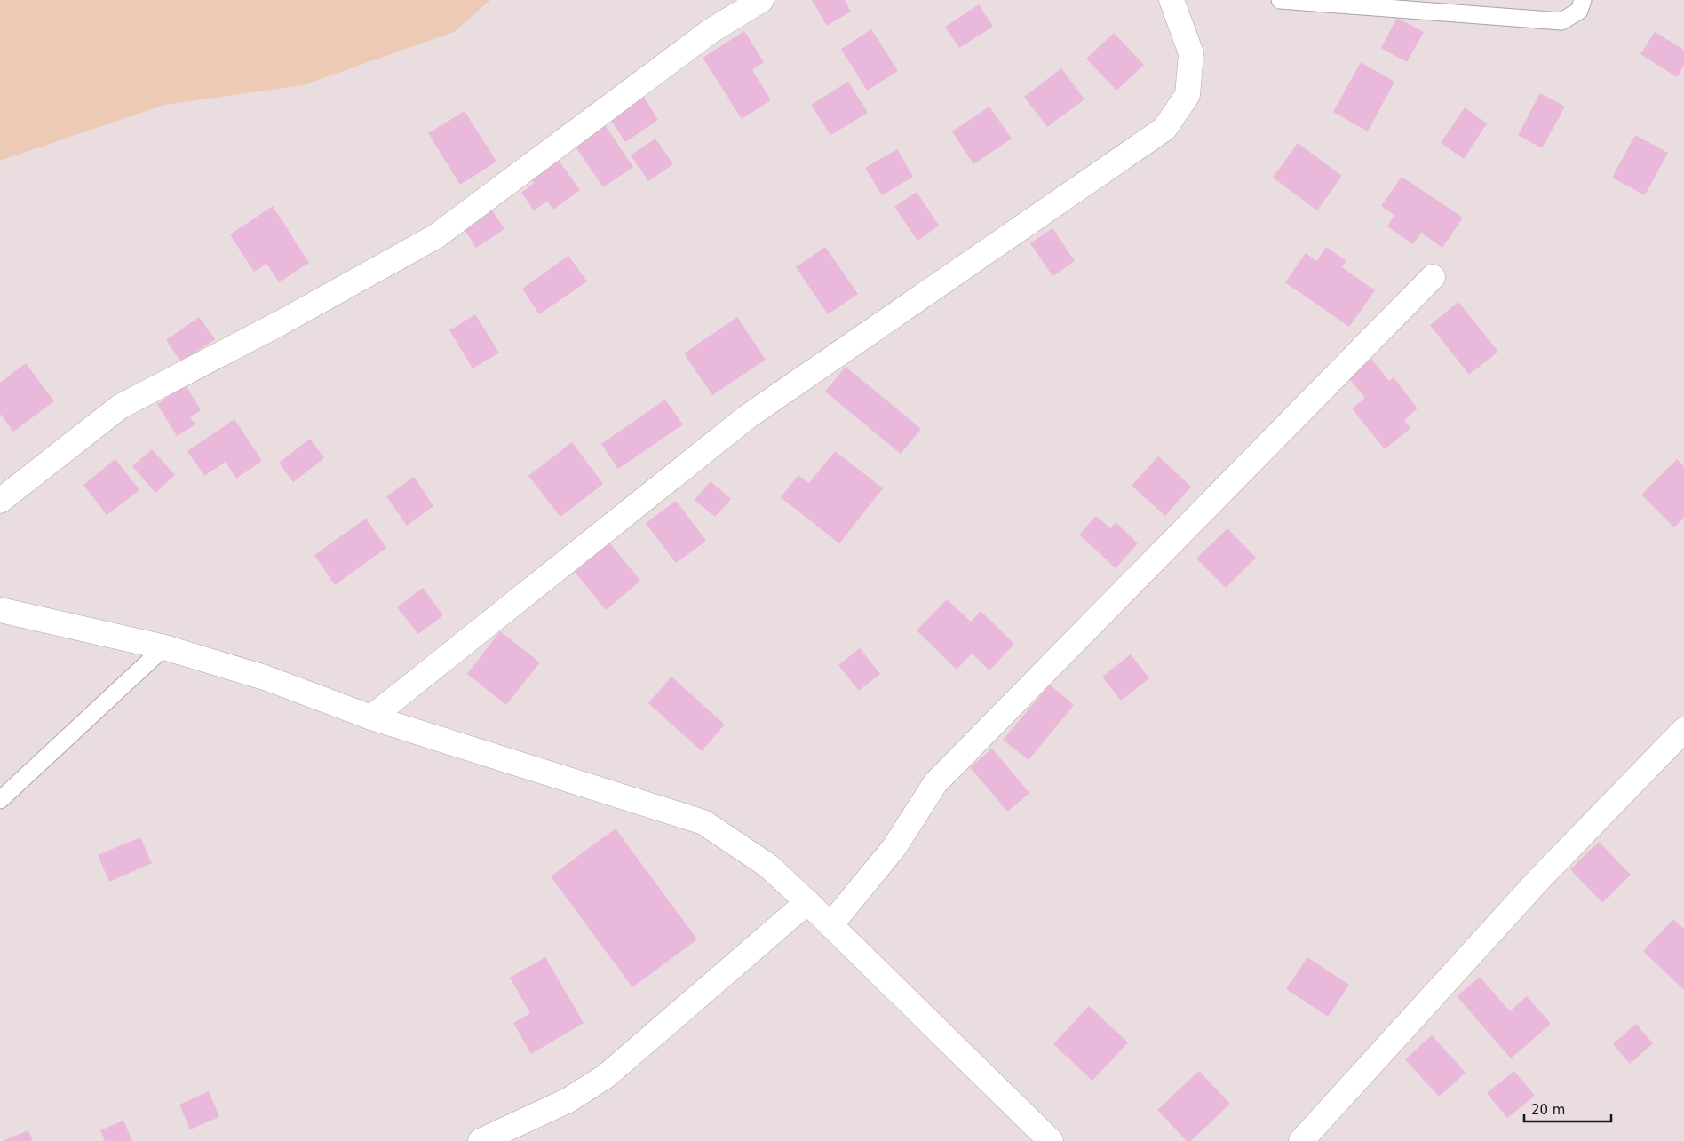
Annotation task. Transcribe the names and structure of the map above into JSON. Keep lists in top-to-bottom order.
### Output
{
  "scale_bar": "20 m"
}
